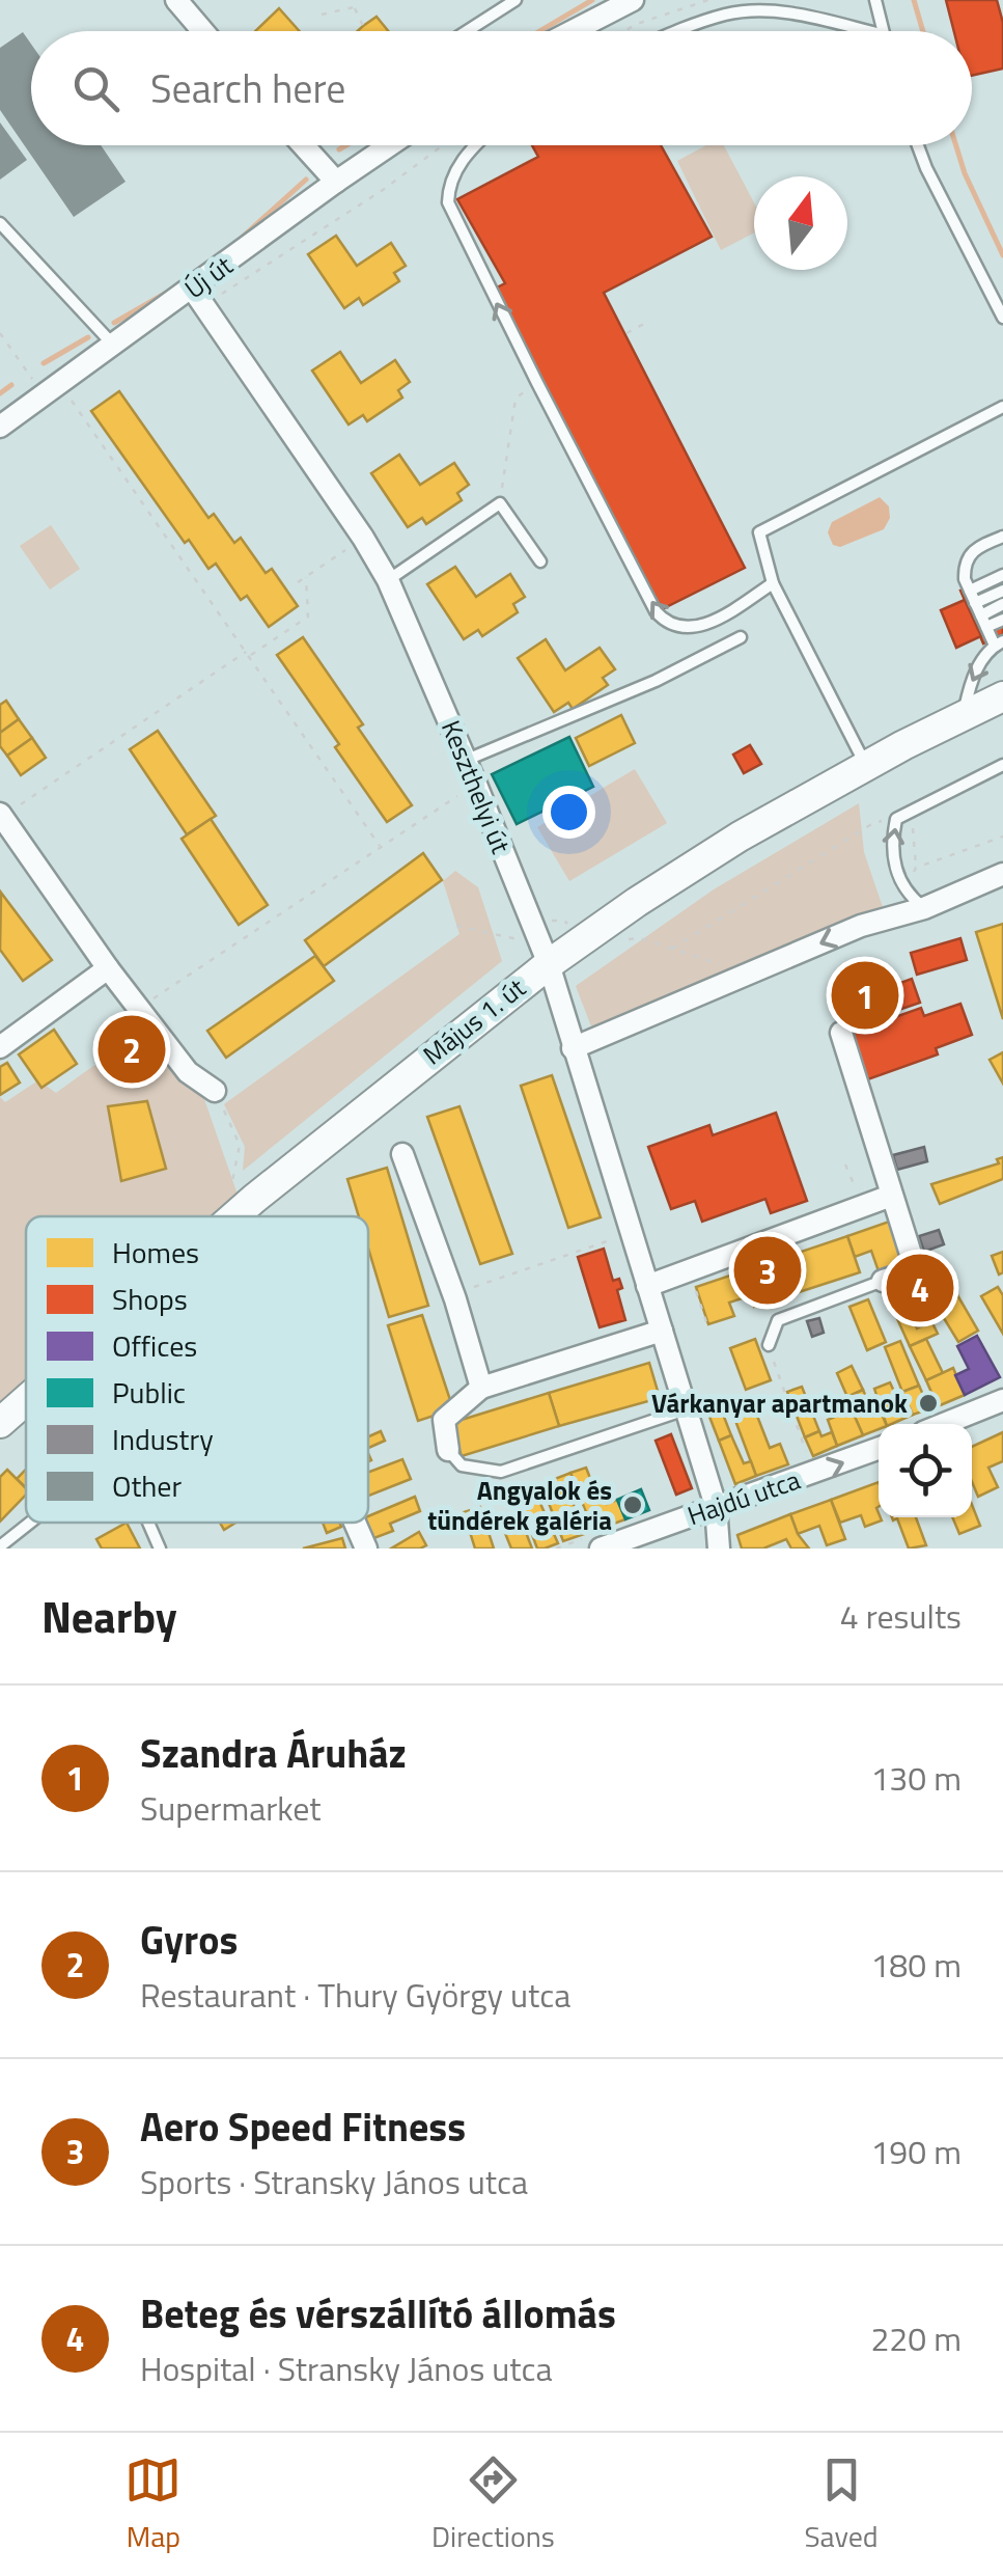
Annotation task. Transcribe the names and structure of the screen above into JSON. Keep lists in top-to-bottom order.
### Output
{
  "streets": {
    "main road": ["Május 1. út"],
    "street": ["Új út", "Keszthelyi út", "Hajdú utca"]
  },
  "crossings": [
    ["Új út", "Keszthelyi út"],
    ["Keszthelyi út", "Május 1. út"],
    ["Keszthelyi út", "Hajdú utca"]
  ],
  "one_way": ["Hajdú utca"],
  "places": ["Várkanyar apartmanok", "Angyalok és tündérek galéria"],
  "legend": [
    "Homes",
    "Shops",
    "Offices",
    "Public",
    "Industry",
    "Other"
  ],
  "north": "top",
  "page": {
    "search": "Search here",
    "pins": [
      "1",
      "2",
      "3",
      "4"
    ],
    "heading": ["Nearby", "4 results"],
    "list": [
      {
        "mark": "1",
        "name": "Szandra Áruház",
        "note": "Supermarket",
        "value": "130 m"
      },
      {
        "mark": "2",
        "name": "Gyros",
        "note": "Restaurant · Thury György utca",
        "value": "180 m"
      },
      {
        "mark": "3",
        "name": "Aero Speed Fitness",
        "note": "Sports · Stransky János utca",
        "value": "190 m"
      },
      {
        "mark": "4",
        "name": "Beteg és vérszállító állomás",
        "note": "Hospital · Stransky János utca",
        "value": "220 m"
      }
    ],
    "nav": ["Map", "Directions", "Saved"]
  }
}
